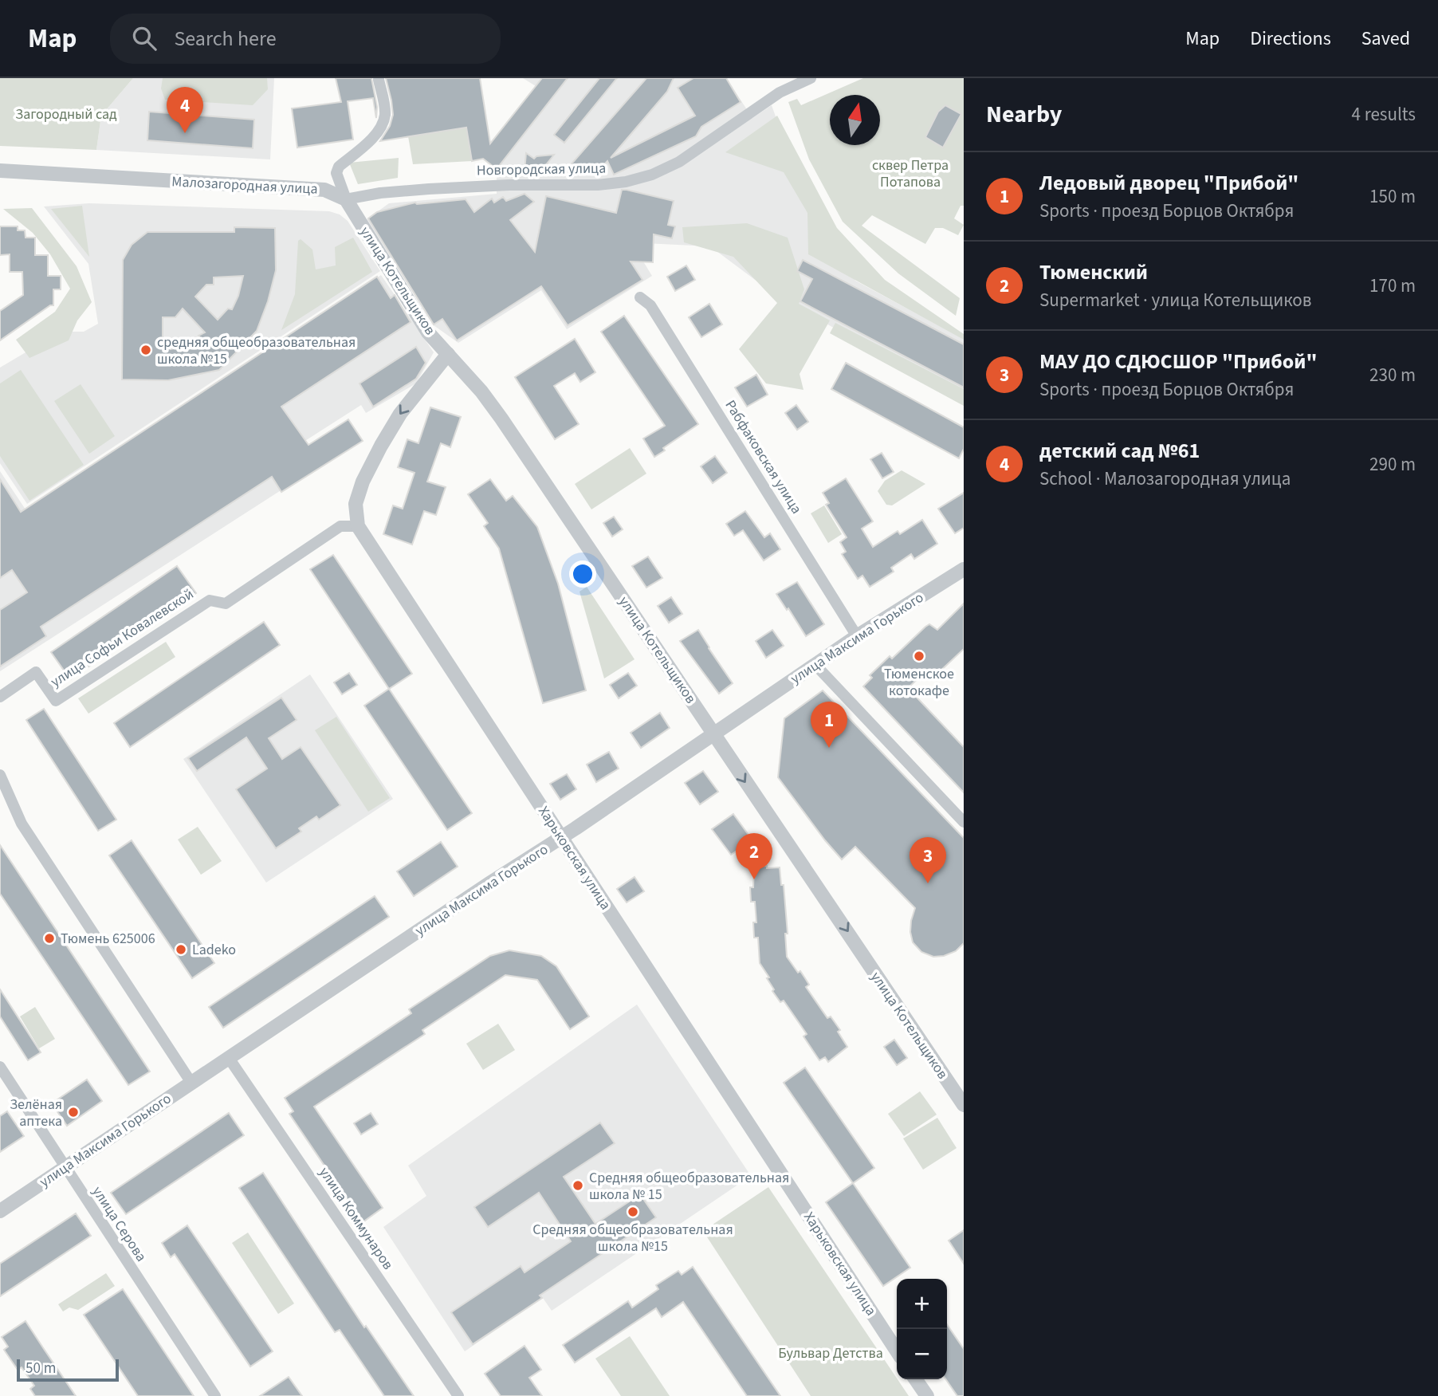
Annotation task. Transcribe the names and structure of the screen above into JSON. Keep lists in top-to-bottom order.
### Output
{
  "streets": {
    "street": [
      "Новгородская улица",
      "Малозагородная улица",
      "улица Котельщиков",
      "Рабфаковская улица",
      "улица Софьи Ковалевской",
      "улица Максима Горького",
      "Харьковская улица",
      "улица Коммунаров",
      "улица Серова"
    ]
  },
  "crossings": [
    ["Новгородская улица", "Малозагородная улица"],
    ["Новгородская улица", "улица Котельщиков"],
    ["Малозагородная улица", "улица Котельщиков"],
    ["улица Котельщиков", "улица Максима Горького"],
    ["Рабфаковская улица", "улица Максима Горького"],
    ["улица Софьи Ковалевской", "Харьковская улица"],
    ["улица Максима Горького", "Харьковская улица"],
    ["улица Максима Горького", "улица Коммунаров"],
    ["улица Максима Горького", "улица Серова"]
  ],
  "one_way": ["улица Котельщиков"],
  "parks": ["Загородный сад", "сквер Петра Потапова", "Бульвар Детства"],
  "places": [
    "средняя общеобразовательная школа №15",
    "Тюменское котокафе",
    "Тюмень 625006",
    "Ladeko",
    "Зелёная аптека",
    "Средняя общеобразовательная школа № 15",
    "Средняя общеобразовательная школа №15"
  ],
  "scale_bar": "50 m",
  "north": "top",
  "page": {
    "header": "Map",
    "search": "Search here",
    "nav": ["Map", "Directions", "Saved"],
    "heading": ["Nearby", "4 results"],
    "pins": [
      "4",
      "1",
      "2",
      "3"
    ],
    "list": [
      {
        "mark": "1",
        "name": "Ледовый дворец \"Прибой\"",
        "note": "Sports · проезд Борцов Октября",
        "value": "150 m"
      },
      {
        "mark": "2",
        "name": "Тюменский",
        "note": "Supermarket · улица Котельщиков",
        "value": "170 m"
      },
      {
        "mark": "3",
        "name": "МАУ ДО СДЮСШОР \"Прибой\"",
        "note": "Sports · проезд Борцов Октября",
        "value": "230 m"
      },
      {
        "mark": "4",
        "name": "детский сад №61",
        "note": "School · Малозагородная улица",
        "value": "290 m"
      }
    ],
    "map_buttons": ["+", "−"],
    "scale": "50 m"
  }
}
